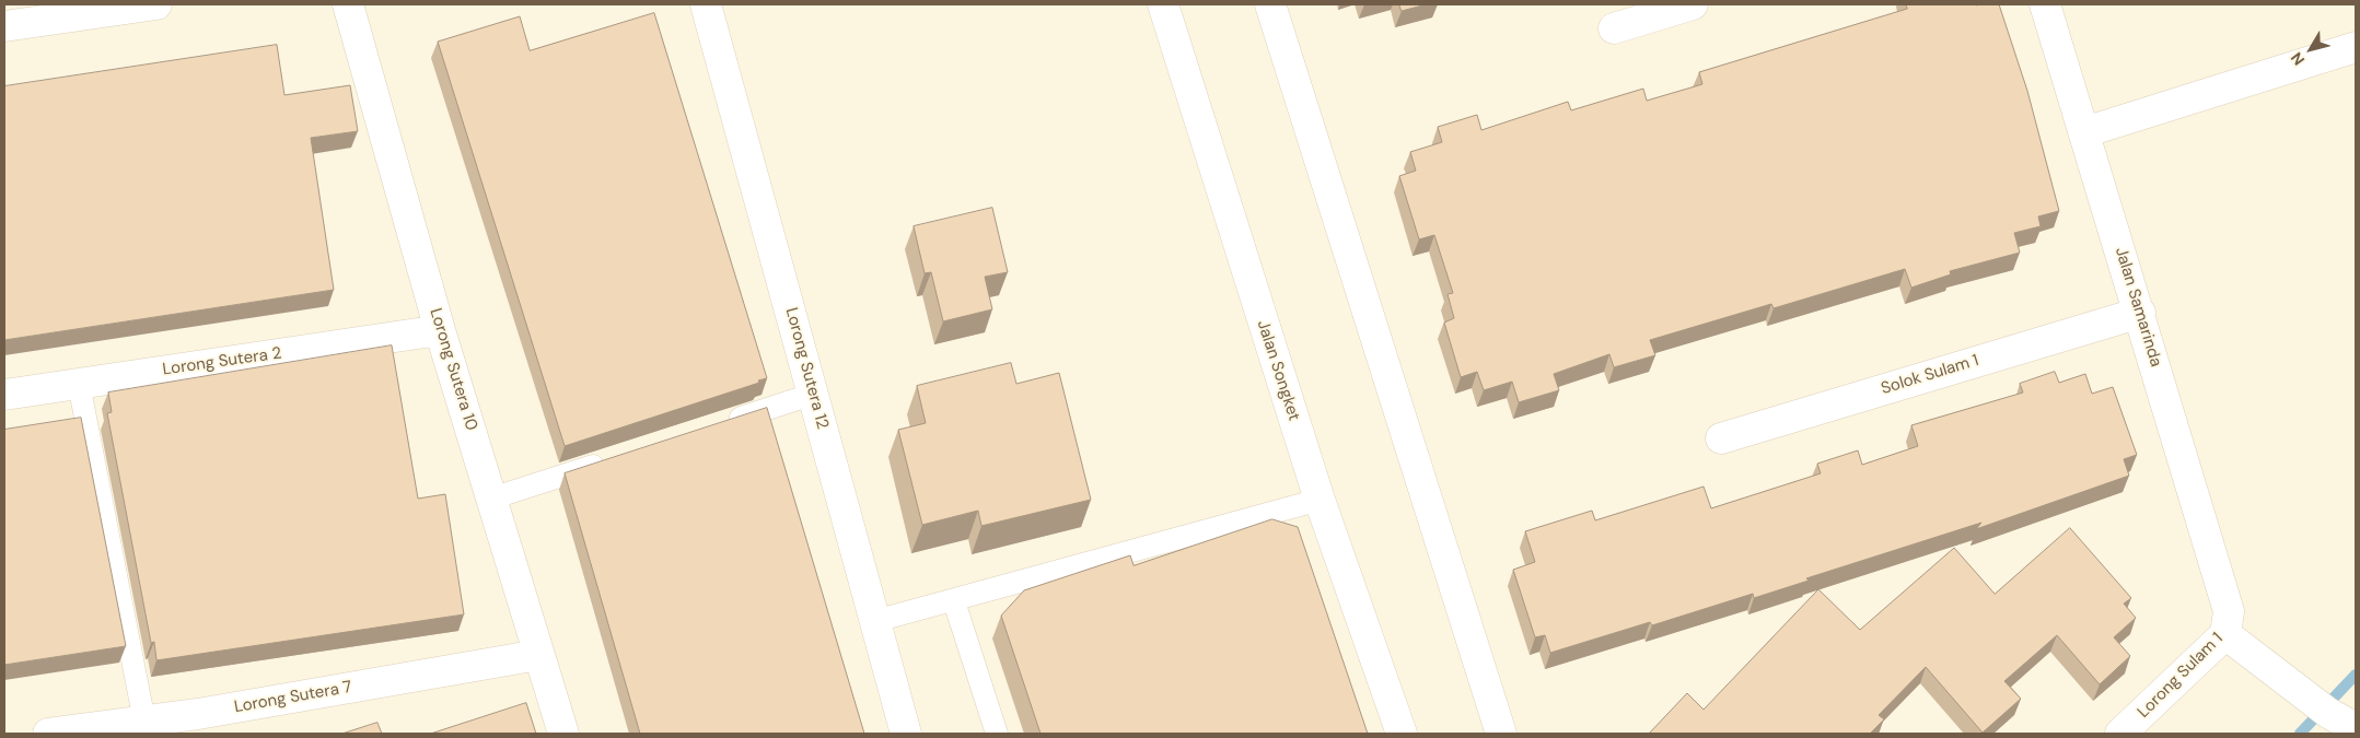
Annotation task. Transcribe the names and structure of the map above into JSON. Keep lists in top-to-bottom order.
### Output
{
  "streets": {
    "street": [
      "Jalan Samarinda",
      "Lorong Sutera 2",
      "Lorong Sutera 12",
      "Lorong Sutera 10",
      "Jalan Songket",
      "Solok Sulam 1",
      "Lorong Sulam 1",
      "Lorong Sutera 7"
    ]
  },
  "crossings": [
    ["Jalan Samarinda", "Solok Sulam 1"],
    ["Jalan Samarinda", "Lorong Sulam 1"],
    ["Lorong Sutera 2", "Lorong Sutera 10"],
    ["Lorong Sutera 10", "Lorong Sutera 7"]
  ],
  "north": "bottom left"
}
